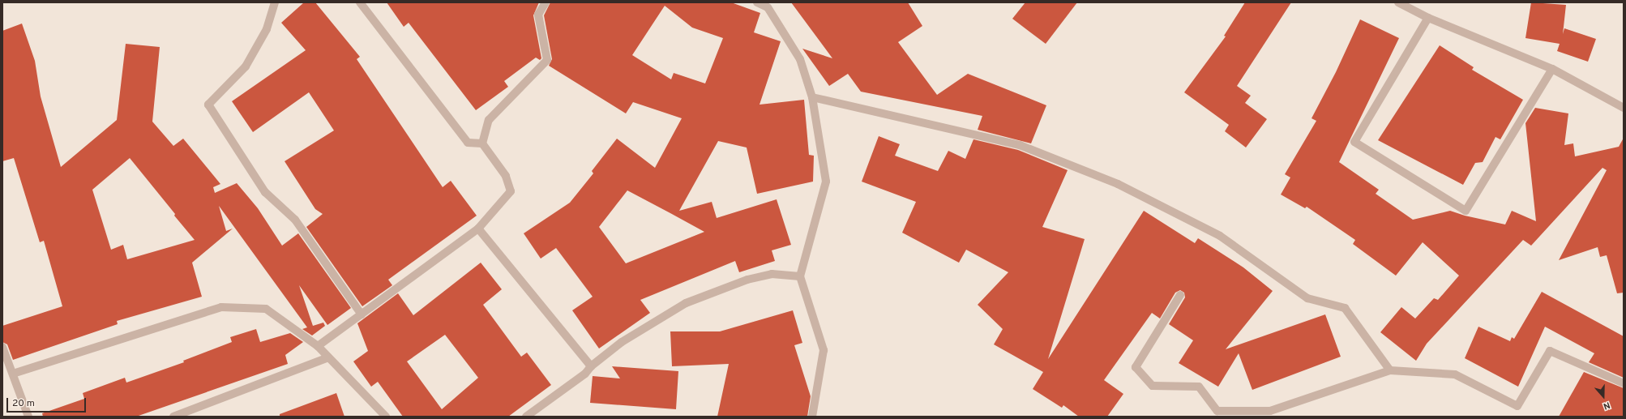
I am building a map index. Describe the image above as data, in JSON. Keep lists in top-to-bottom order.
{
  "scale_bar": "20 m",
  "north": "bottom"
}
